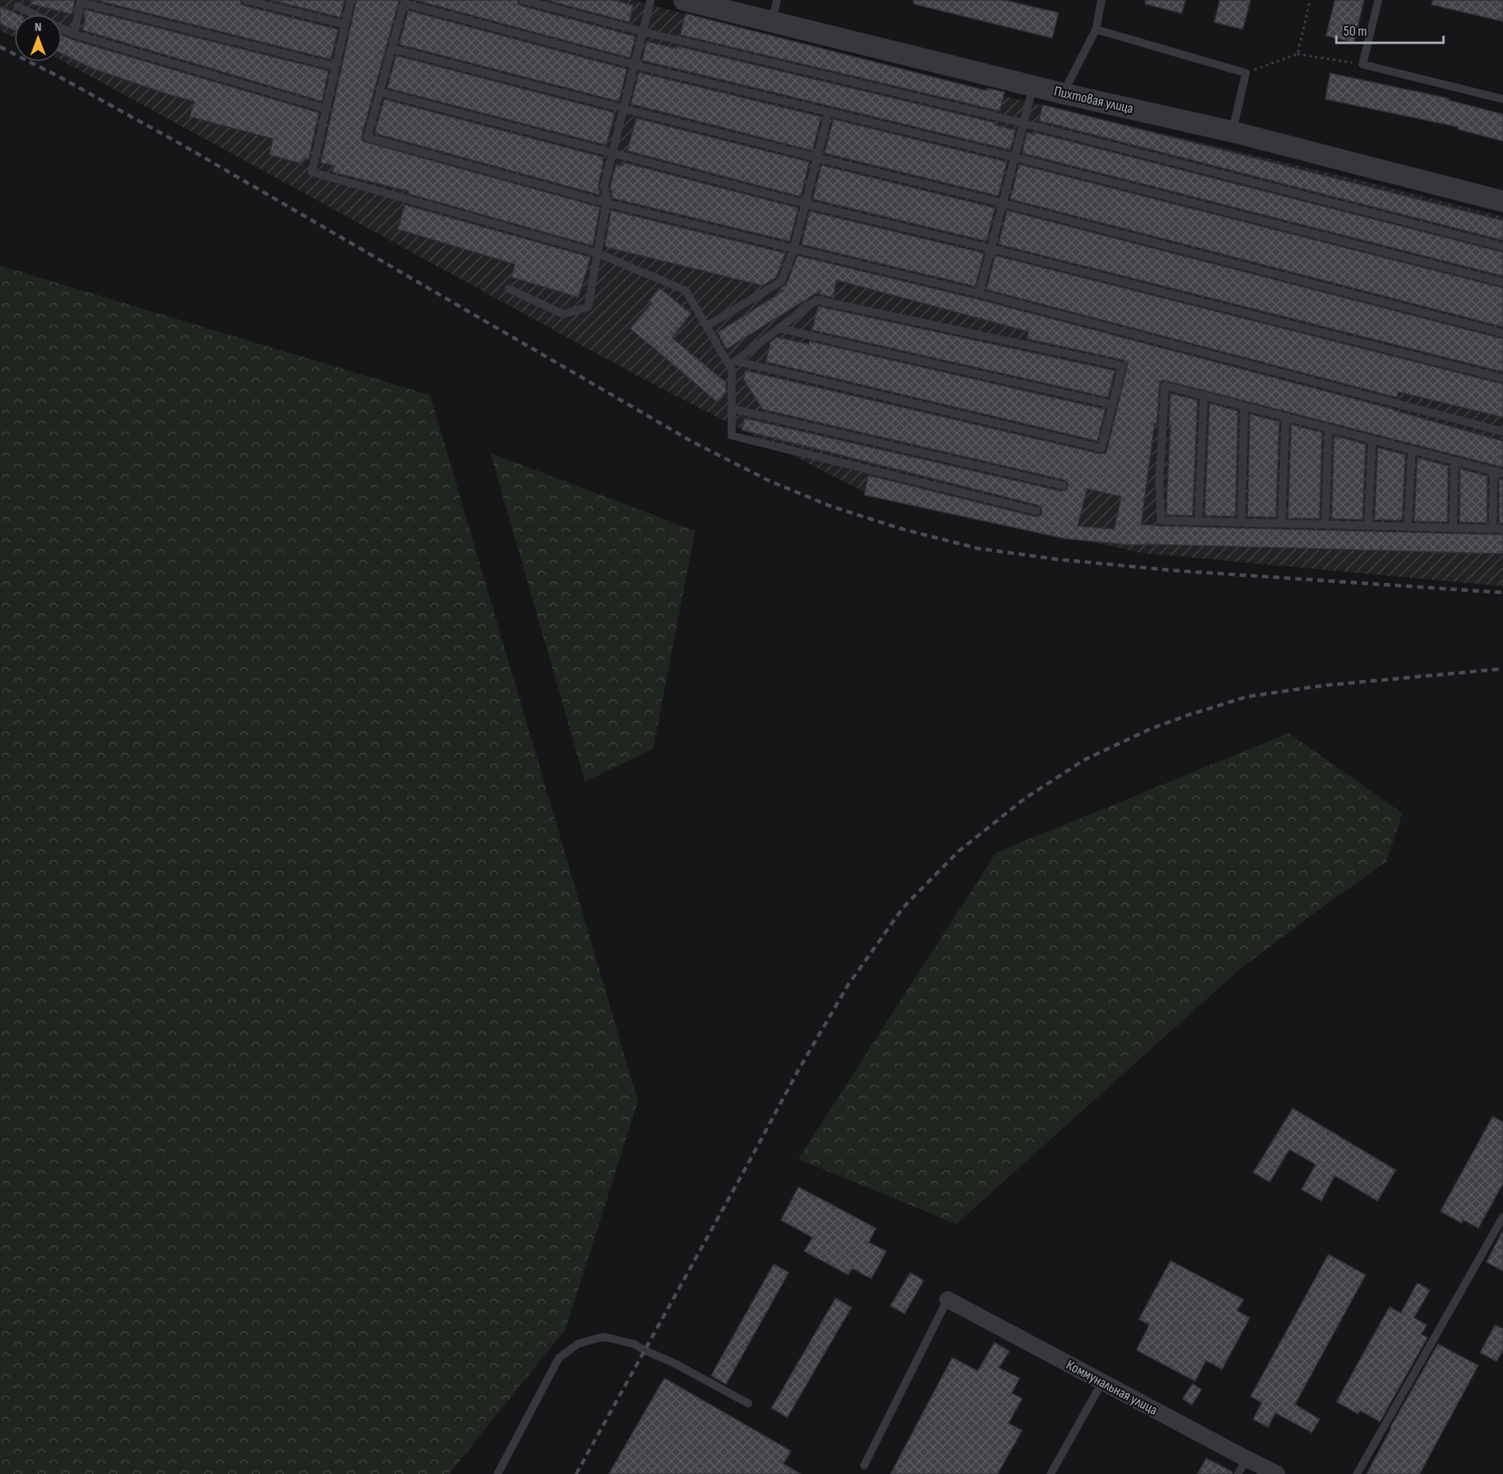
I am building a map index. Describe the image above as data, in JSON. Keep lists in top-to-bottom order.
{
  "streets": {
    "street": ["Пихтовая улица", "Коммунальная улица"]
  },
  "scale_bar": "50 m",
  "north": "top"
}
